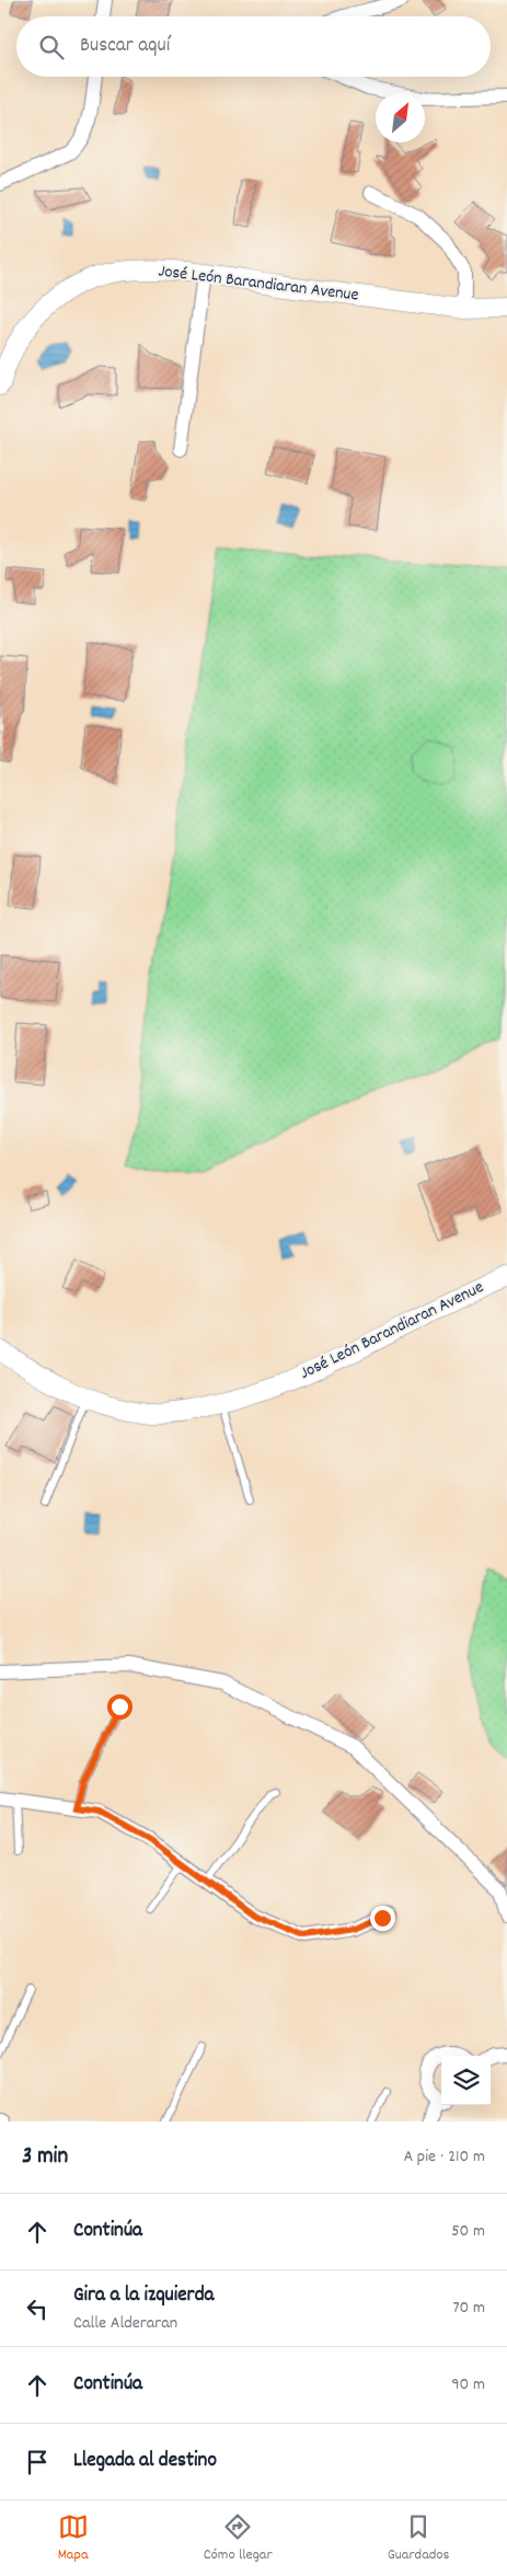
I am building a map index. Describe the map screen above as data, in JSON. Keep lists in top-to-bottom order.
{
  "streets": {
    "street": ["José León Barandiaran Avenue"]
  },
  "north": "top right",
  "page": {
    "search": "Buscar aquí",
    "heading": ["3 min", "A pie · 210 m"],
    "list": [
      ["Continúa", "50 m"],
      ["Gira a la izquierda", "Calle Alderaran", "70 m"],
      ["Continúa", "90 m"],
      "Llegada al destino"
    ],
    "nav": ["Mapa", "Cómo llegar", "Guardados"]
  }
}
